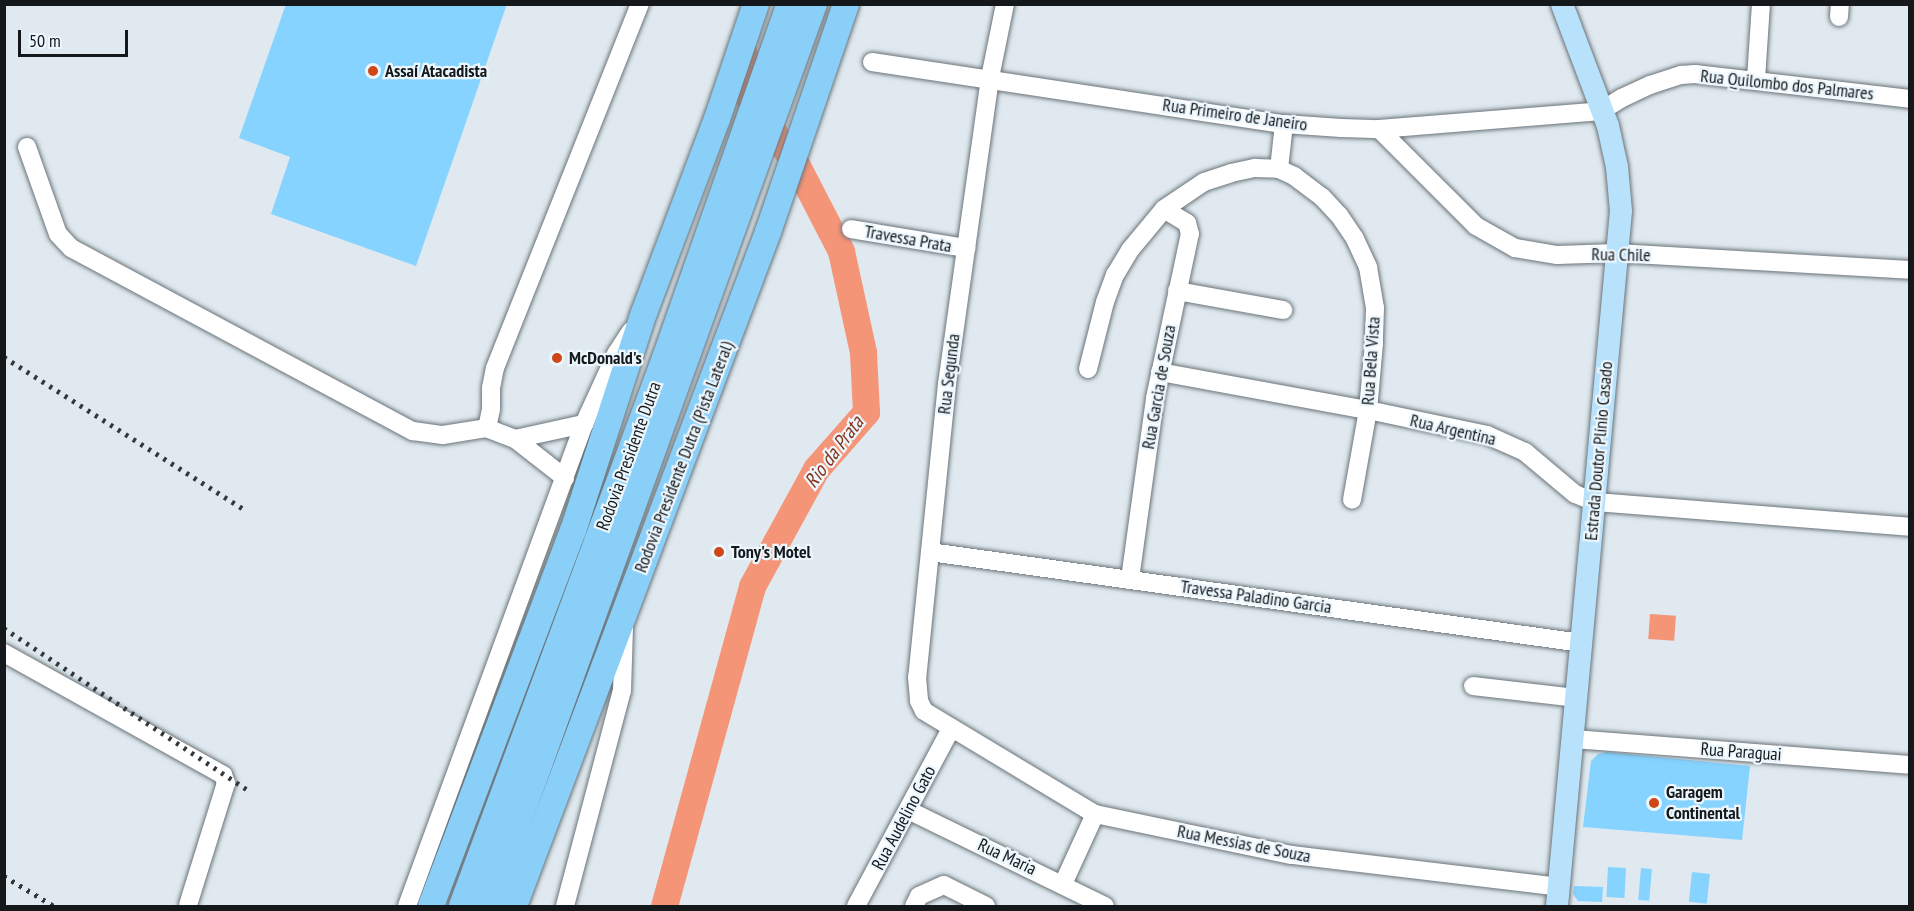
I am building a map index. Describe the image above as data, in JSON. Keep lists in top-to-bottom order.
{
  "streets": {
    "highway": ["Rodovia Presidente Dutra", "Rodovia Presidente Dutra (Pista Lateral)"],
    "main road": ["Estrada Doutor Plínio Casado"],
    "street": [
      "Rua Quilombo dos Palmares",
      "Rua Primeiro de Janeiro",
      "Travessa Prata",
      "Rua Chile",
      "Rua Bela Vista",
      "Rua Segunda",
      "Rua Garcia de Souza",
      "Rua Argentina",
      "Travessa Paladino Garcia",
      "Rua Paraguai",
      "Rua Audelino Gato",
      "Rua Messias de Souza",
      "Rua Maria"
    ]
  },
  "crossings": [
    ["Rua Quilombo dos Palmares", "Rua Primeiro de Janeiro"],
    ["Rua Quilombo dos Palmares", "Estrada Doutor Plínio Casado"],
    ["Rua Primeiro de Janeiro", "Rua Chile"],
    ["Rua Primeiro de Janeiro", "Rua Segunda"],
    ["Rua Primeiro de Janeiro", "Estrada Doutor Plínio Casado"],
    ["Travessa Prata", "Rua Segunda"],
    ["Rua Chile", "Estrada Doutor Plínio Casado"],
    ["Rua Bela Vista", "Rua Argentina"],
    ["Rua Segunda", "Travessa Paladino Garcia"],
    ["Rua Segunda", "Rua Audelino Gato"],
    ["Rua Segunda", "Rua Messias de Souza"],
    ["Rua Garcia de Souza", "Rua Argentina"],
    ["Rua Garcia de Souza", "Travessa Paladino Garcia"],
    ["Rua Argentina", "Estrada Doutor Plínio Casado"],
    ["Estrada Doutor Plínio Casado", "Travessa Paladino Garcia"],
    ["Estrada Doutor Plínio Casado", "Rua Paraguai"],
    ["Estrada Doutor Plínio Casado", "Rua Messias de Souza"],
    ["Rua Audelino Gato", "Rua Messias de Souza"],
    ["Rua Audelino Gato", "Rua Maria"]
  ],
  "water": ["Rio da Prata"],
  "places": [
    "Assaí Atacadista",
    "McDonald's",
    "Tony's Motel",
    "Garagem Continental"
  ],
  "scale_bar": "50 m"
}
